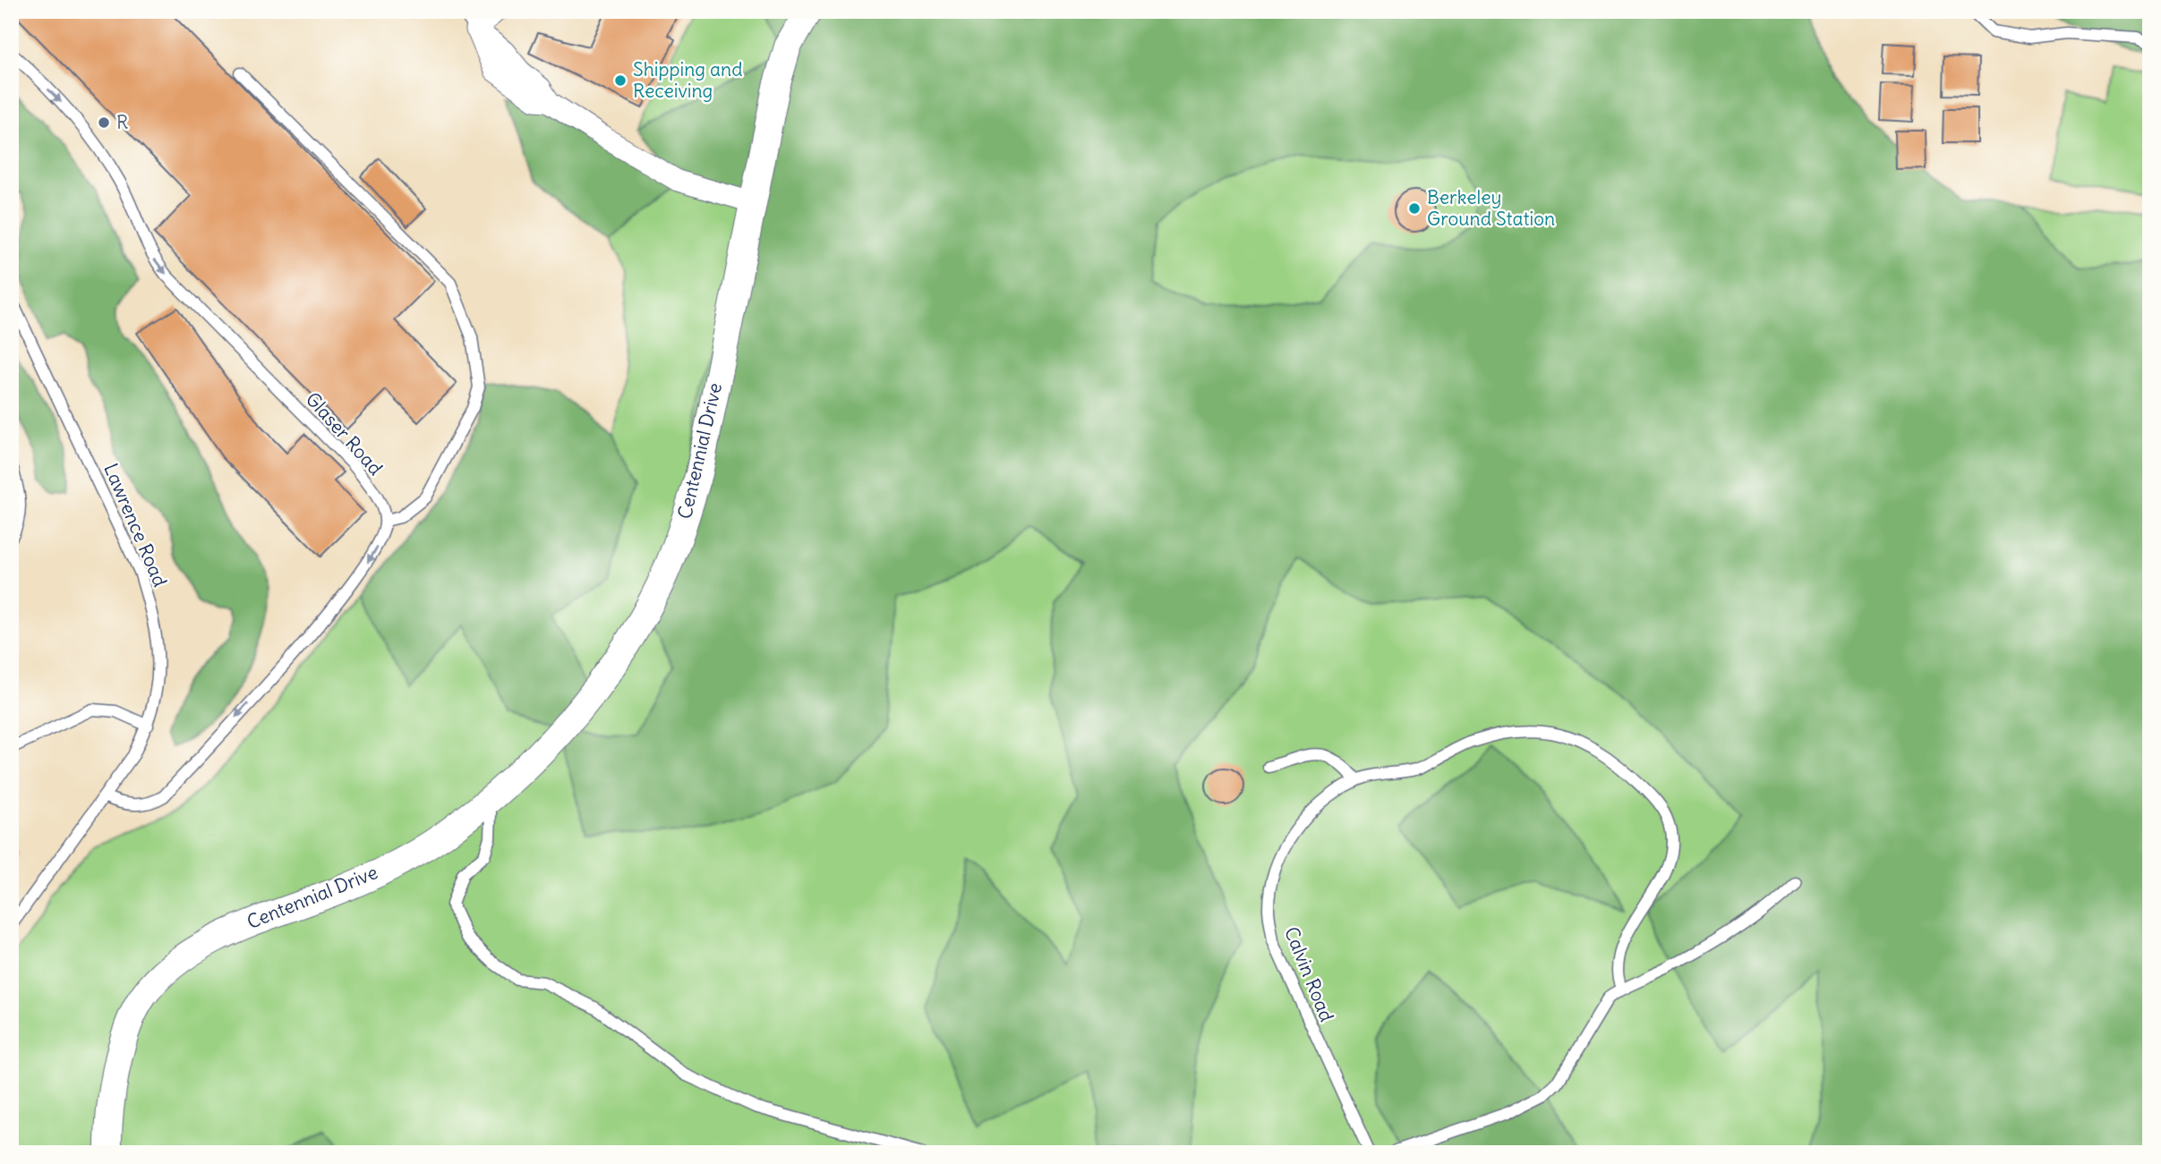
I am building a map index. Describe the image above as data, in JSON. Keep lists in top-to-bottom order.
{
  "streets": {
    "street": ["Centennial Drive"],
    "lane": ["Glaser Road", "Lawrence Road", "Calvin Road"]
  },
  "one_way": ["Glaser Road"],
  "places": ["Shipping and Receiving", "R", "Berkeley Ground Station"]
}
